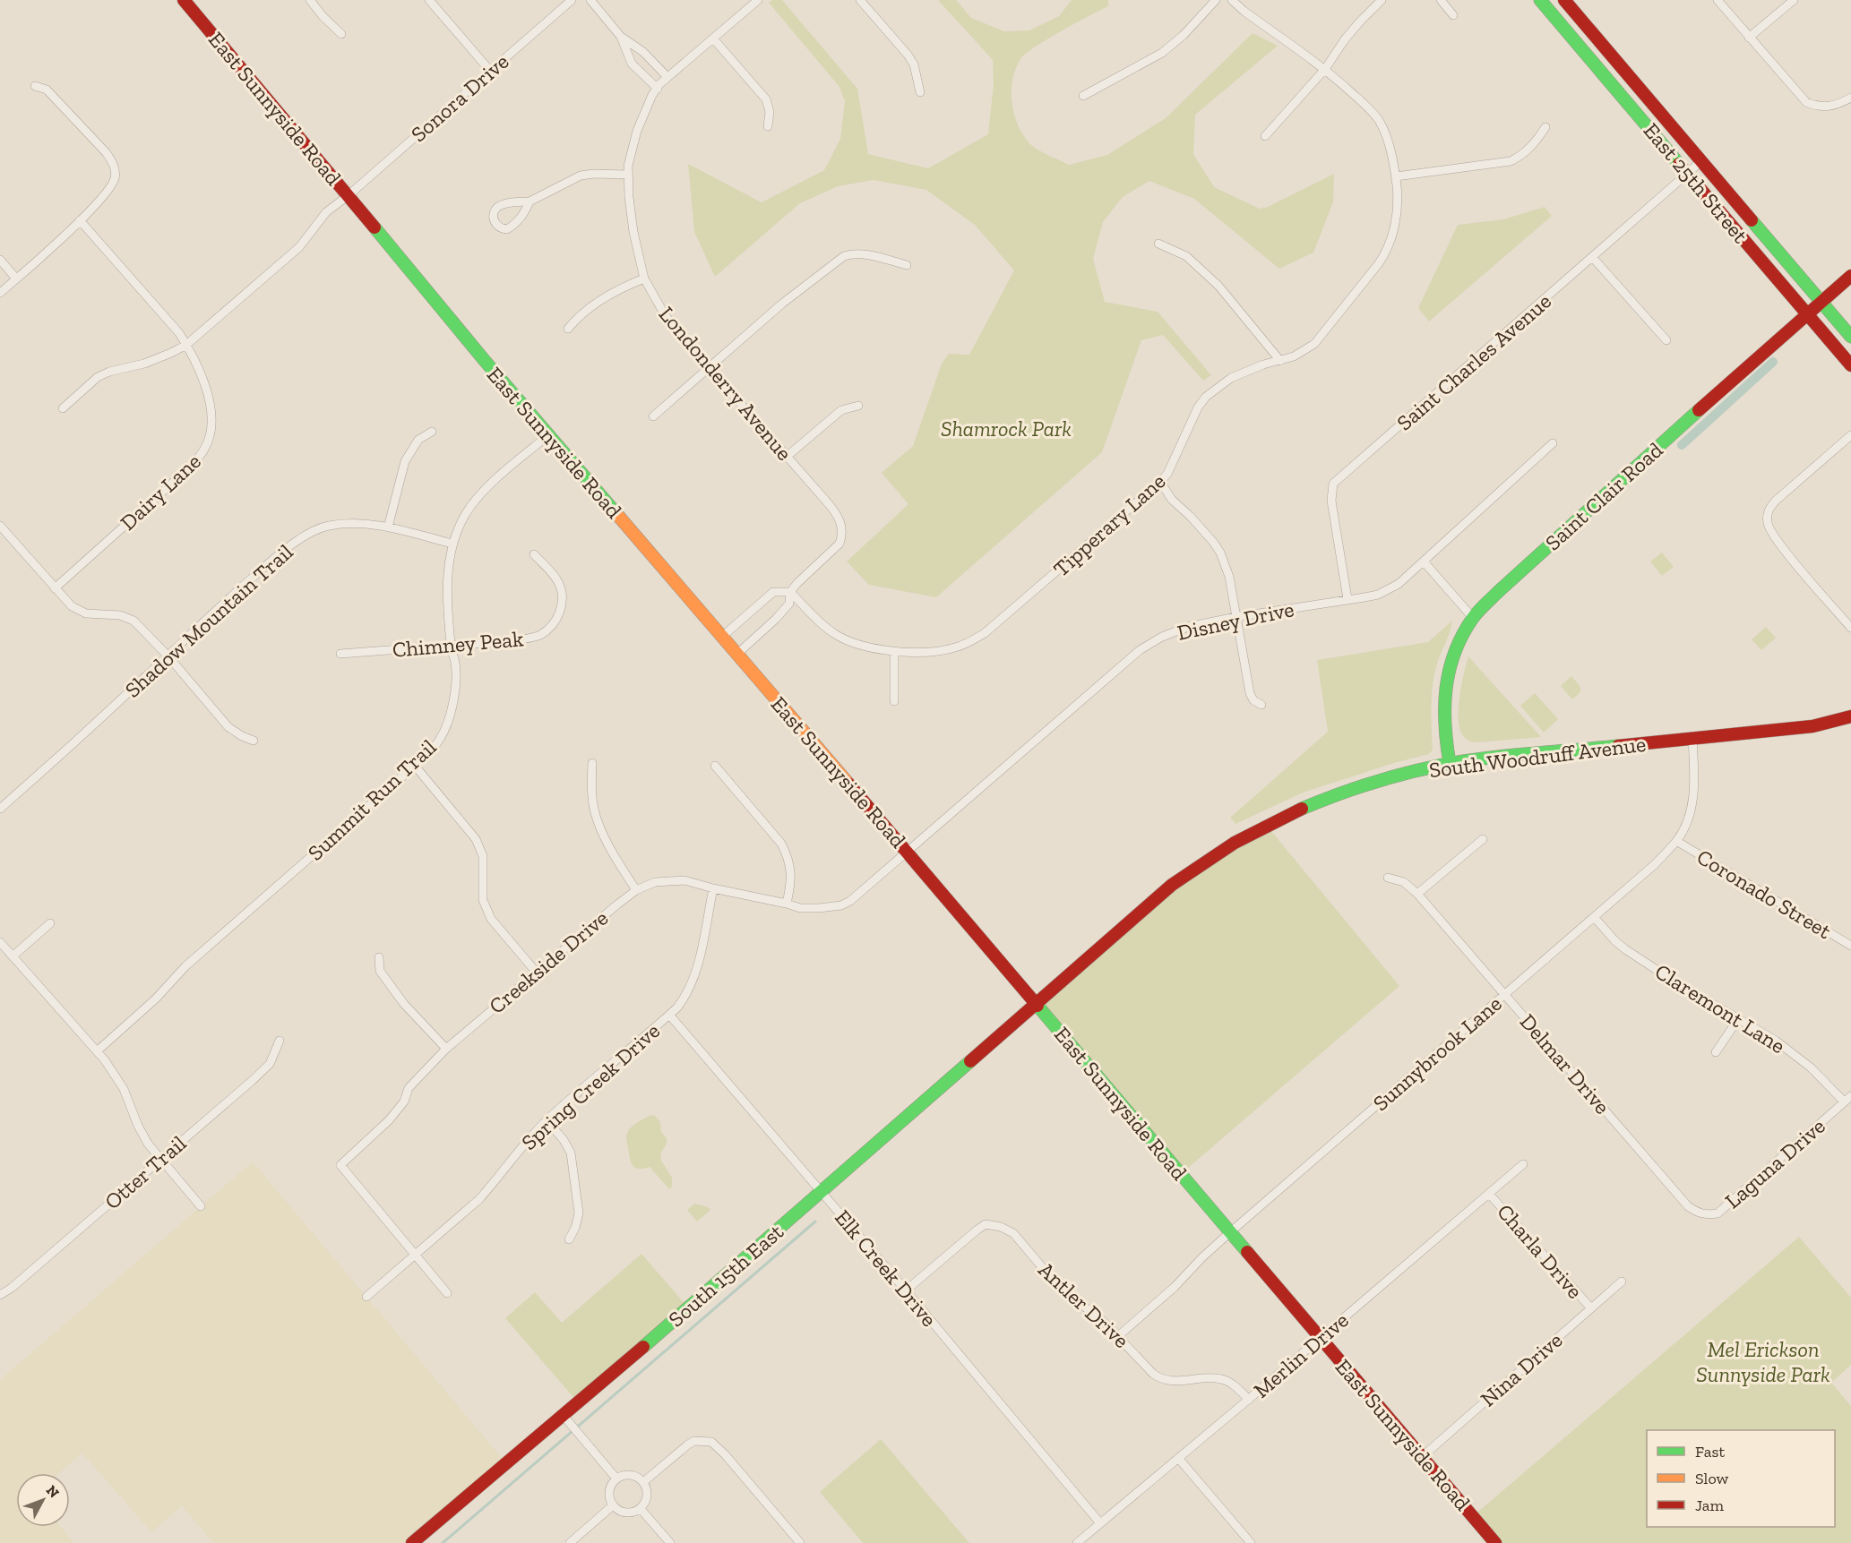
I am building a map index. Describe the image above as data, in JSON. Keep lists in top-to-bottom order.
{
  "streets": {
    "main road": [
      "East Sunnyside Road",
      "East 25th Street",
      "Saint Clair Road",
      "South Woodruff Avenue",
      "South 15th East"
    ],
    "street": [
      "Sonora Drive",
      "Saint Charles Avenue",
      "Londonderry Avenue",
      "Dairy Lane",
      "Tipperary Lane",
      "Shadow Mountain Trail",
      "Disney Drive",
      "Chimney Peak",
      "Summit Run Trail",
      "Coronado Street",
      "Creekside Drive",
      "Claremont Lane",
      "Sunnybrook Lane",
      "Delmar Drive",
      "Spring Creek Drive",
      "Laguna Drive",
      "Otter Trail",
      "Charla Drive",
      "Elk Creek Drive",
      "Antler Drive",
      "Merlin Drive",
      "Nina Drive"
    ]
  },
  "crossings": [
    ["Sonora Drive", "East Sunnyside Road"],
    ["Sonora Drive", "Dairy Lane"],
    ["East Sunnyside Road", "Londonderry Avenue"],
    ["East Sunnyside Road", "Disney Drive"],
    ["East Sunnyside Road", "South Woodruff Avenue"],
    ["East Sunnyside Road", "Summit Run Trail"],
    ["East Sunnyside Road", "Creekside Drive"],
    ["East Sunnyside Road", "Sunnybrook Lane"],
    ["East Sunnyside Road", "South 15th East"],
    ["East Sunnyside Road", "Merlin Drive"],
    ["East Sunnyside Road", "Nina Drive"],
    ["East 25th Street", "Saint Charles Avenue"],
    ["East 25th Street", "Saint Clair Road"],
    ["Saint Charles Avenue", "Disney Drive"],
    ["Londonderry Avenue", "Tipperary Lane"],
    ["Saint Clair Road", "South Woodruff Avenue"],
    ["Shadow Mountain Trail", "Summit Run Trail"],
    ["Disney Drive", "Creekside Drive"],
    ["Chimney Peak", "Summit Run Trail"],
    ["South Woodruff Avenue", "Sunnybrook Lane"],
    ["South Woodruff Avenue", "South 15th East"],
    ["Coronado Street", "Sunnybrook Lane"],
    ["Creekside Drive", "Spring Creek Drive"],
    ["Claremont Lane", "Sunnybrook Lane"],
    ["Claremont Lane", "Laguna Drive"],
    ["Sunnybrook Lane", "Delmar Drive"],
    ["Sunnybrook Lane", "Antler Drive"],
    ["Delmar Drive", "Laguna Drive"],
    ["Spring Creek Drive", "Elk Creek Drive"],
    ["Charla Drive", "Merlin Drive"],
    ["Charla Drive", "Nina Drive"],
    ["Elk Creek Drive", "South 15th East"],
    ["Elk Creek Drive", "Antler Drive"],
    ["Elk Creek Drive", "Merlin Drive"],
    ["Antler Drive", "Merlin Drive"]
  ],
  "parks": ["Shamrock Park", "Mel Erickson Sunnyside Park"],
  "legend": ["Fast", "Slow", "Jam"],
  "north": "top right"
}
